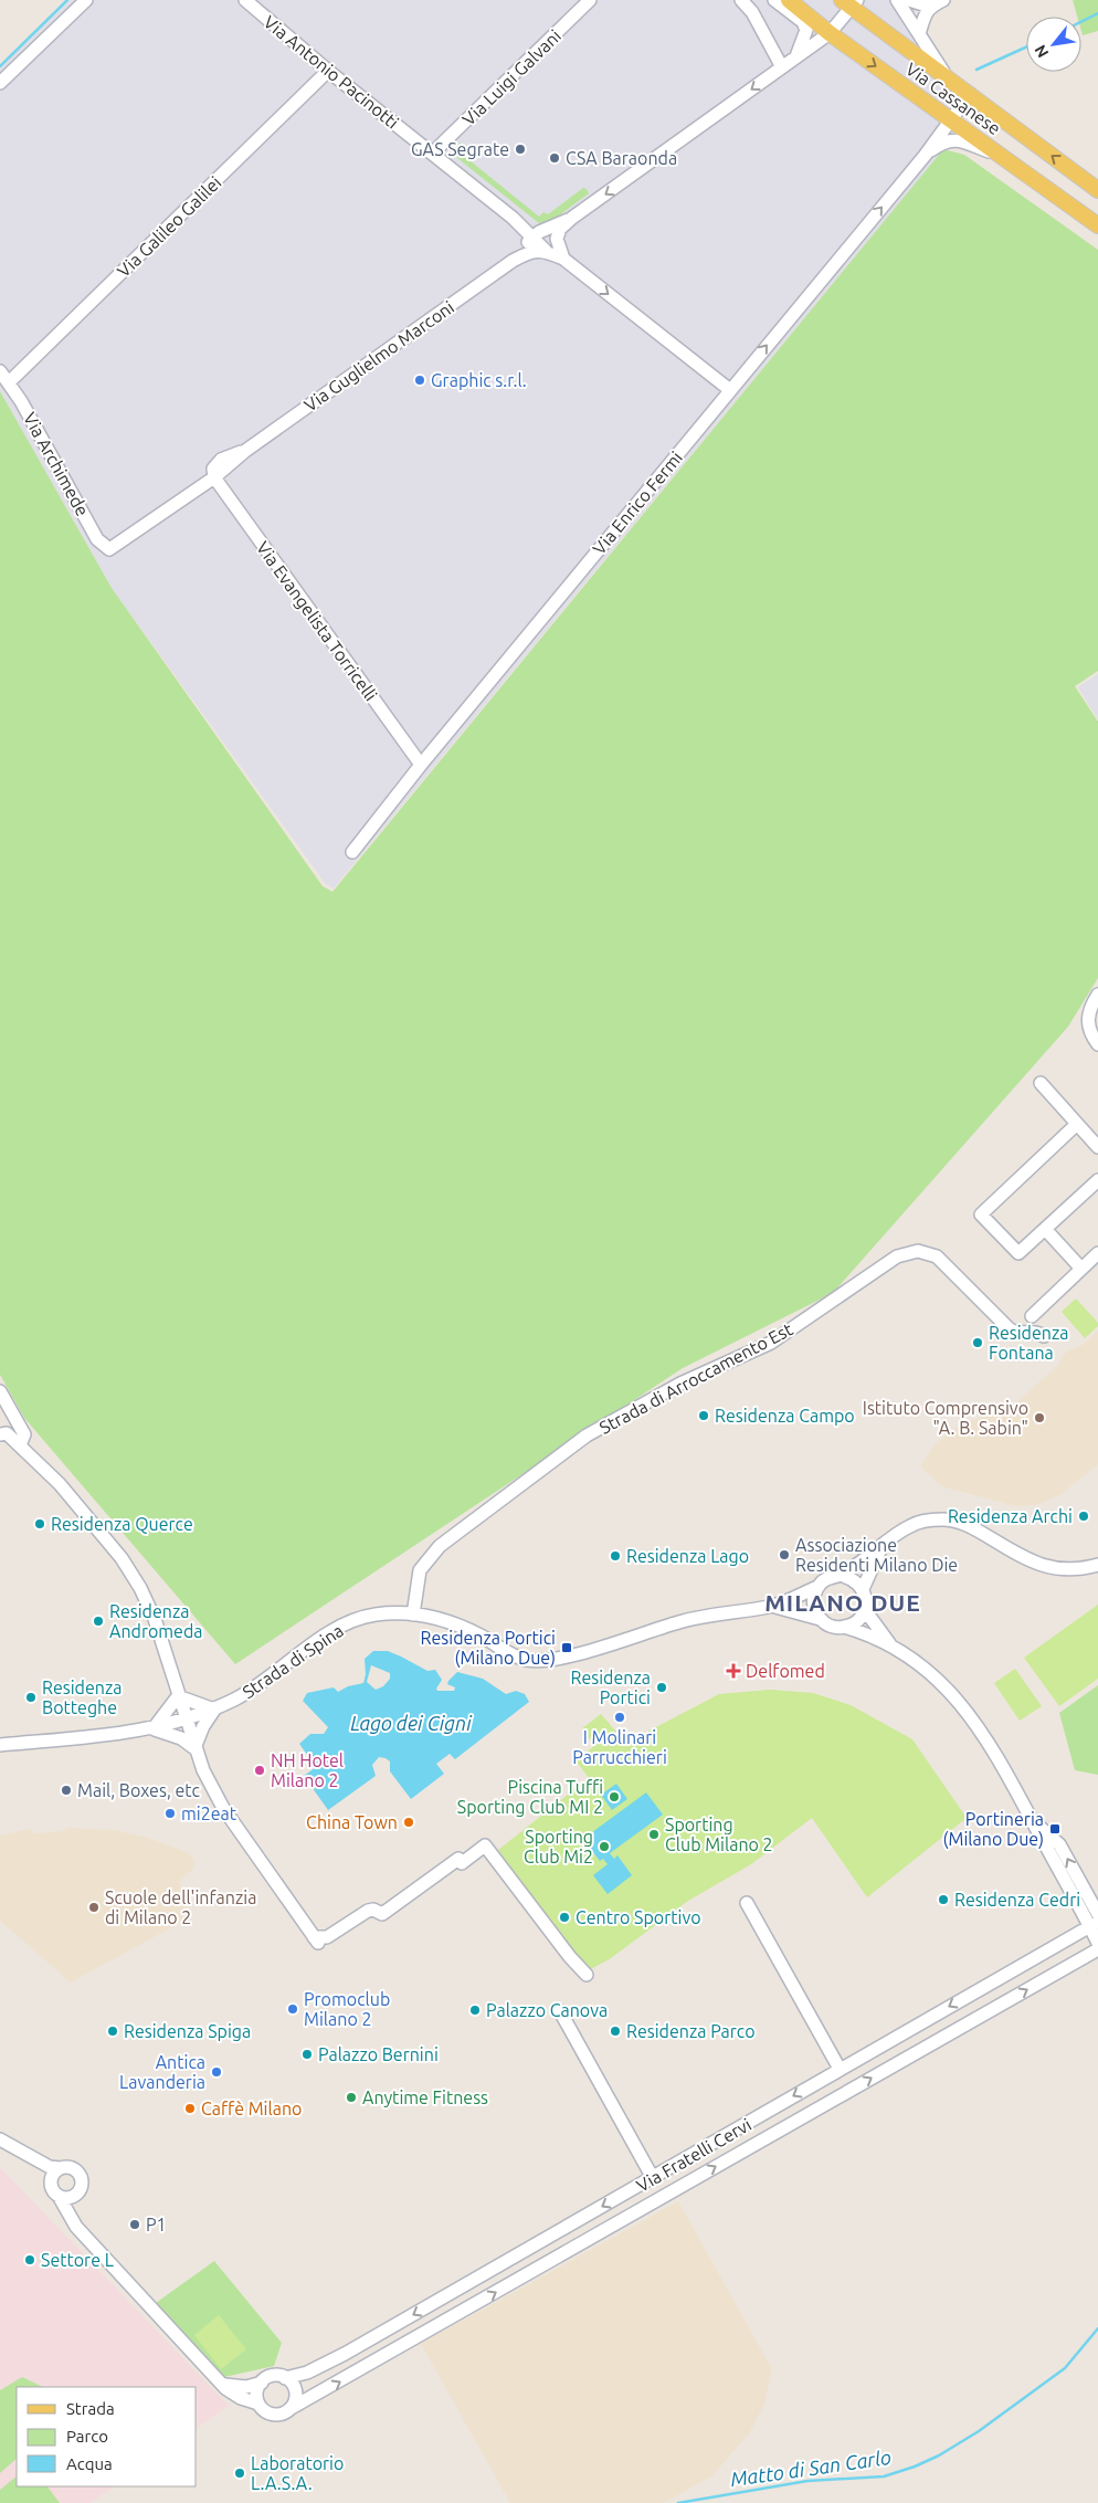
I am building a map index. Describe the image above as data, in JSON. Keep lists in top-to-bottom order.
{
  "streets": {
    "main road": ["Via Cassanese"],
    "street": [
      "Via Antonio Pacinotti",
      "Via Luigi Galvani",
      "Via Galileo Galilei",
      "Via Guglielmo Marconi",
      "Via Archimede",
      "Via Enrico Fermi",
      "Via Evangelista Torricelli",
      "Strada di Arroccamento Est",
      "Strada di Spina",
      "Via Fratelli Cervi"
    ]
  },
  "crossings": [
    ["Via Antonio Pacinotti", "Via Luigi Galvani"],
    ["Via Antonio Pacinotti", "Via Galileo Galilei"],
    ["Via Antonio Pacinotti", "Via Guglielmo Marconi"],
    ["Via Cassanese", "Via Guglielmo Marconi"],
    ["Via Cassanese", "Via Enrico Fermi"],
    ["Via Galileo Galilei", "Via Archimede"],
    ["Via Guglielmo Marconi", "Via Archimede"],
    ["Via Guglielmo Marconi", "Via Evangelista Torricelli"],
    ["Via Enrico Fermi", "Via Evangelista Torricelli"],
    ["Strada di Arroccamento Est", "Strada di Spina"]
  ],
  "districts": ["MILANO DUE"],
  "water": ["Lago dei Cigni", "Matto di San Carlo"],
  "places": {
    "other": [
      "GAS Segrate",
      "CSA Baraonda",
      "Graphic s.r.l.",
      "Residenza Fontana",
      "Residenza Campo",
      "Istituto Comprensivo \"A. B. Sabin\"",
      "Residenza Archi",
      "Residenza Querce",
      "Associazione Residenti Milano Die",
      "Residenza Lago",
      "Residenza Andromeda",
      "Residenza Portici",
      "Residenza Botteghe",
      "I Molinari Parrucchieri",
      "NH Hotel Milano 2",
      "Mail, Boxes, etc",
      "Piscina Tuffi Sporting Club MI 2",
      "mi2eat",
      "China Town",
      "Sporting Club Milano 2",
      "Sporting Club Mi2",
      "Residenza Cedri",
      "Scuole dell'infanzia di Milano 2",
      "Centro Sportivo",
      "Promoclub Milano 2",
      "Palazzo Canova",
      "Residenza Spiga",
      "Residenza Parco",
      "Palazzo Bernini",
      "Antica Lavanderia",
      "Anytime Fitness",
      "Caffè Milano",
      "P1",
      "Settore L",
      "Laboratorio L.A.S.A."
    ],
    "transit": ["Residenza Portici (Milano Due)", "Portineria (Milano Due)"],
    "health": ["Delfomed"]
  },
  "legend": ["Strada", "Parco", "Acqua"],
  "north": "bottom left"
}
